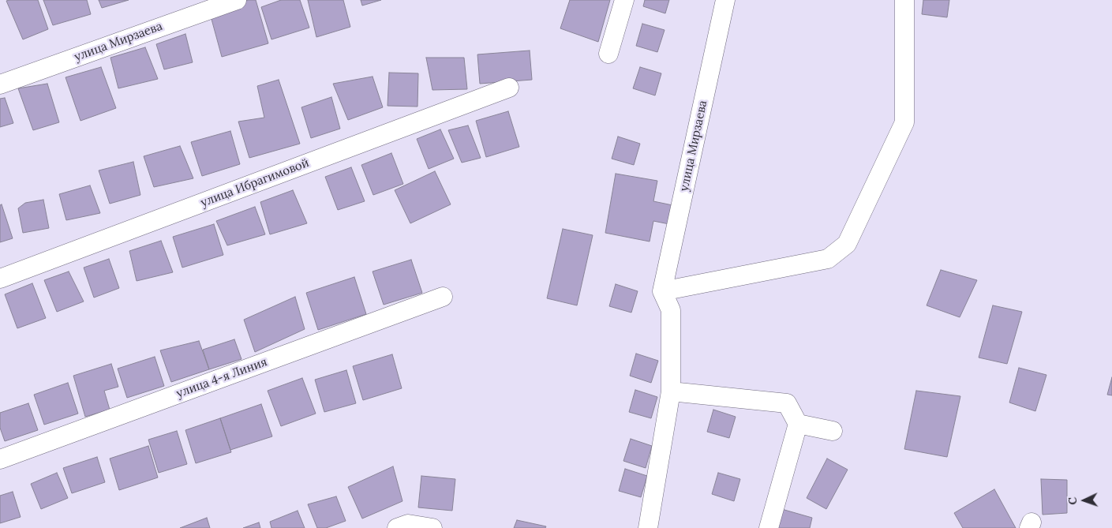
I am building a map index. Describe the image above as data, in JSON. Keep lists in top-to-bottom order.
{
  "streets": {
    "street": ["улица Мирзаева", "улица Ибрагимовой", "улица 4-я Линия"]
  },
  "north": "left"
}
